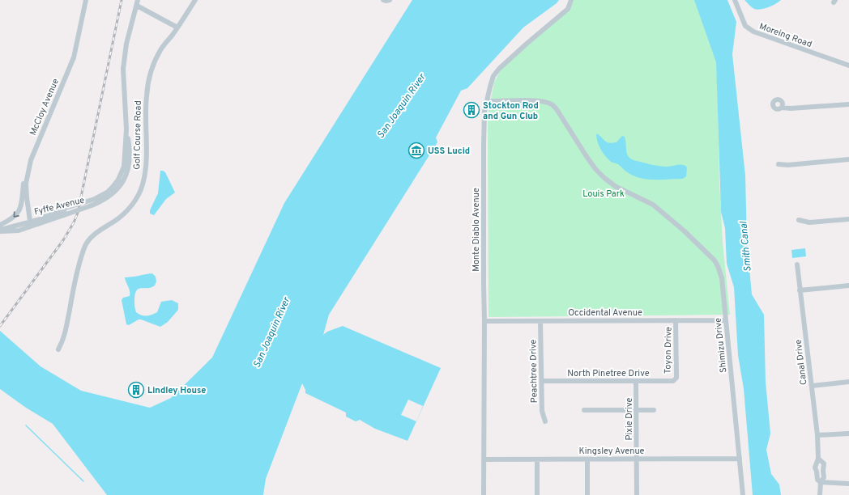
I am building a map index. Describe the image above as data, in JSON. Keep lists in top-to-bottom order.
{
  "streets": {
    "street": [
      "Moreing Road",
      "McCloy Avenue",
      "Golf Course Road",
      "Fyffe Avenue",
      "Monte Diablo Avenue",
      "Occidental Avenue",
      "Shimizu Drive",
      "Toyon Drive",
      "Canal Drive",
      "Peachtree Drive",
      "North Pinetree Drive",
      "Pixie Drive",
      "Kingsley Avenue"
    ]
  },
  "crossings": [
    ["McCloy Avenue", "Fyffe Avenue"],
    ["Monte Diablo Avenue", "Occidental Avenue"],
    ["Monte Diablo Avenue", "Shimizu Drive"],
    ["Monte Diablo Avenue", "Kingsley Avenue"],
    ["Occidental Avenue", "Shimizu Drive"],
    ["Occidental Avenue", "Toyon Drive"],
    ["Occidental Avenue", "Peachtree Drive"],
    ["Shimizu Drive", "Kingsley Avenue"],
    ["Toyon Drive", "North Pinetree Drive"],
    ["Peachtree Drive", "North Pinetree Drive"],
    ["North Pinetree Drive", "Pixie Drive"],
    ["Pixie Drive", "Kingsley Avenue"]
  ],
  "water": ["San Joaquin River", "Smith Canal"],
  "parks": ["Louis Park"],
  "places": {
    "building": ["Stockton Rod and Gun Club", "Lindley House"],
    "museum": ["USS Lucid"]
  }
}
